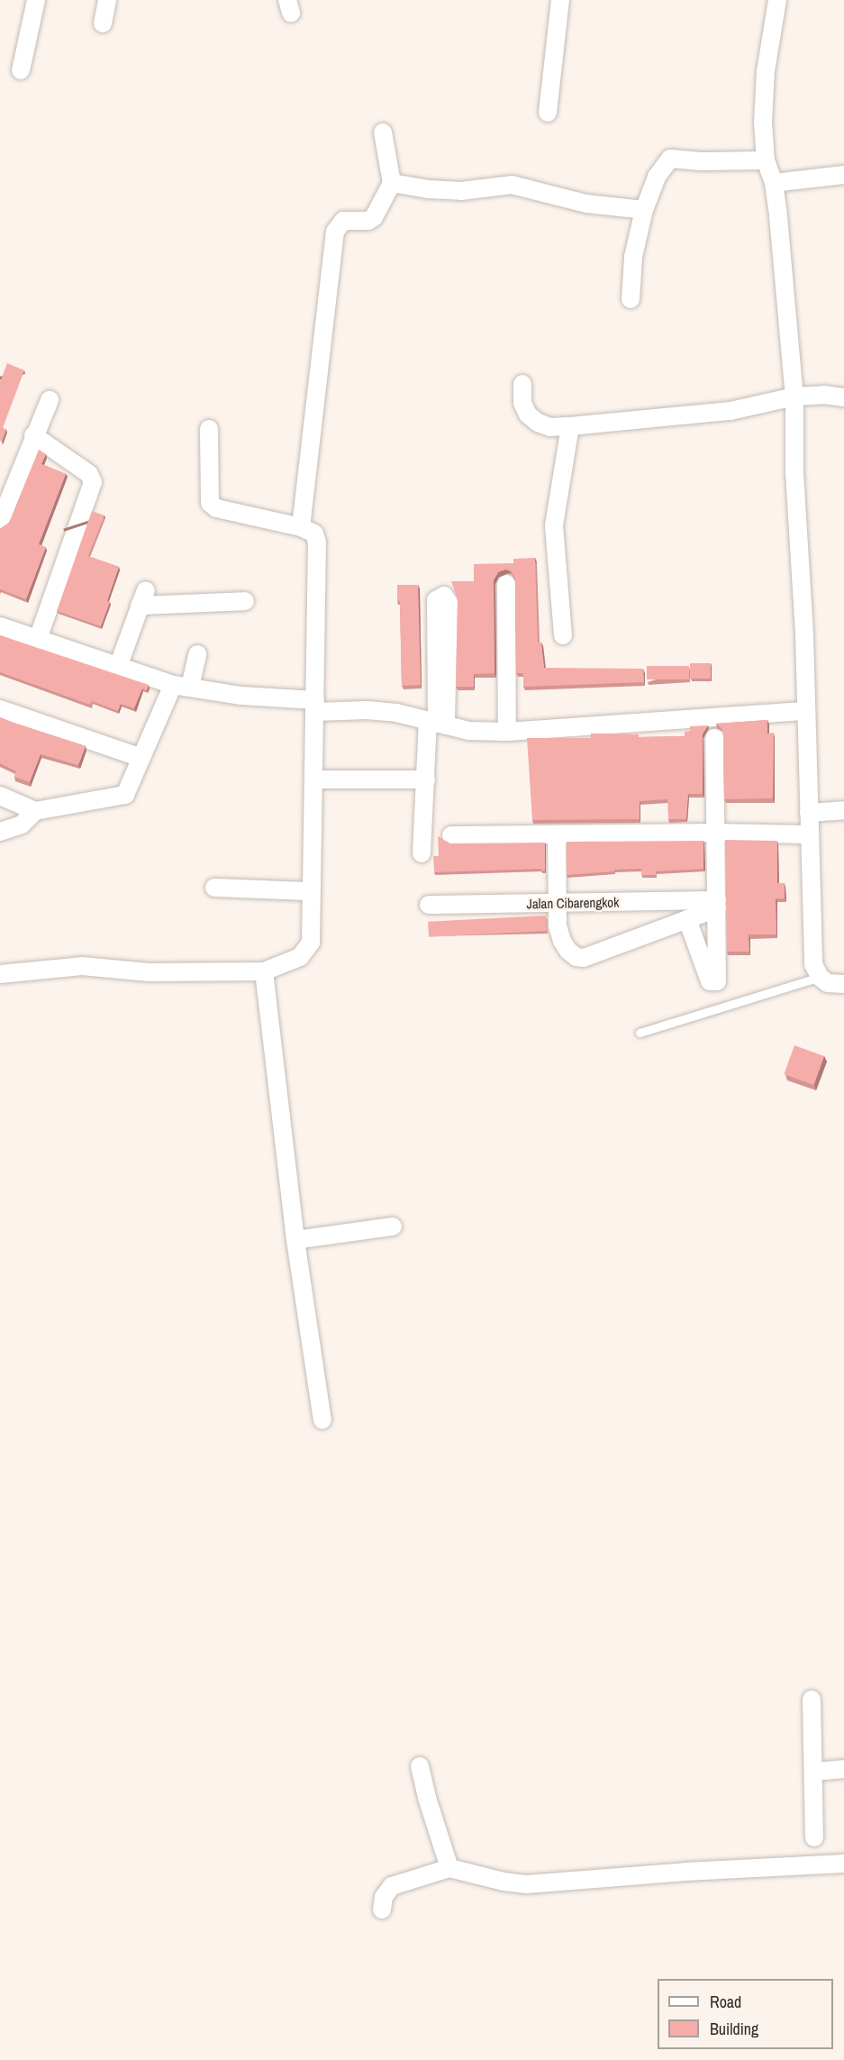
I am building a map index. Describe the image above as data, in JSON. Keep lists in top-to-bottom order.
{
  "streets": {
    "street": ["Jalan Cibarengkok"]
  },
  "legend": ["Road", "Building"]
}
